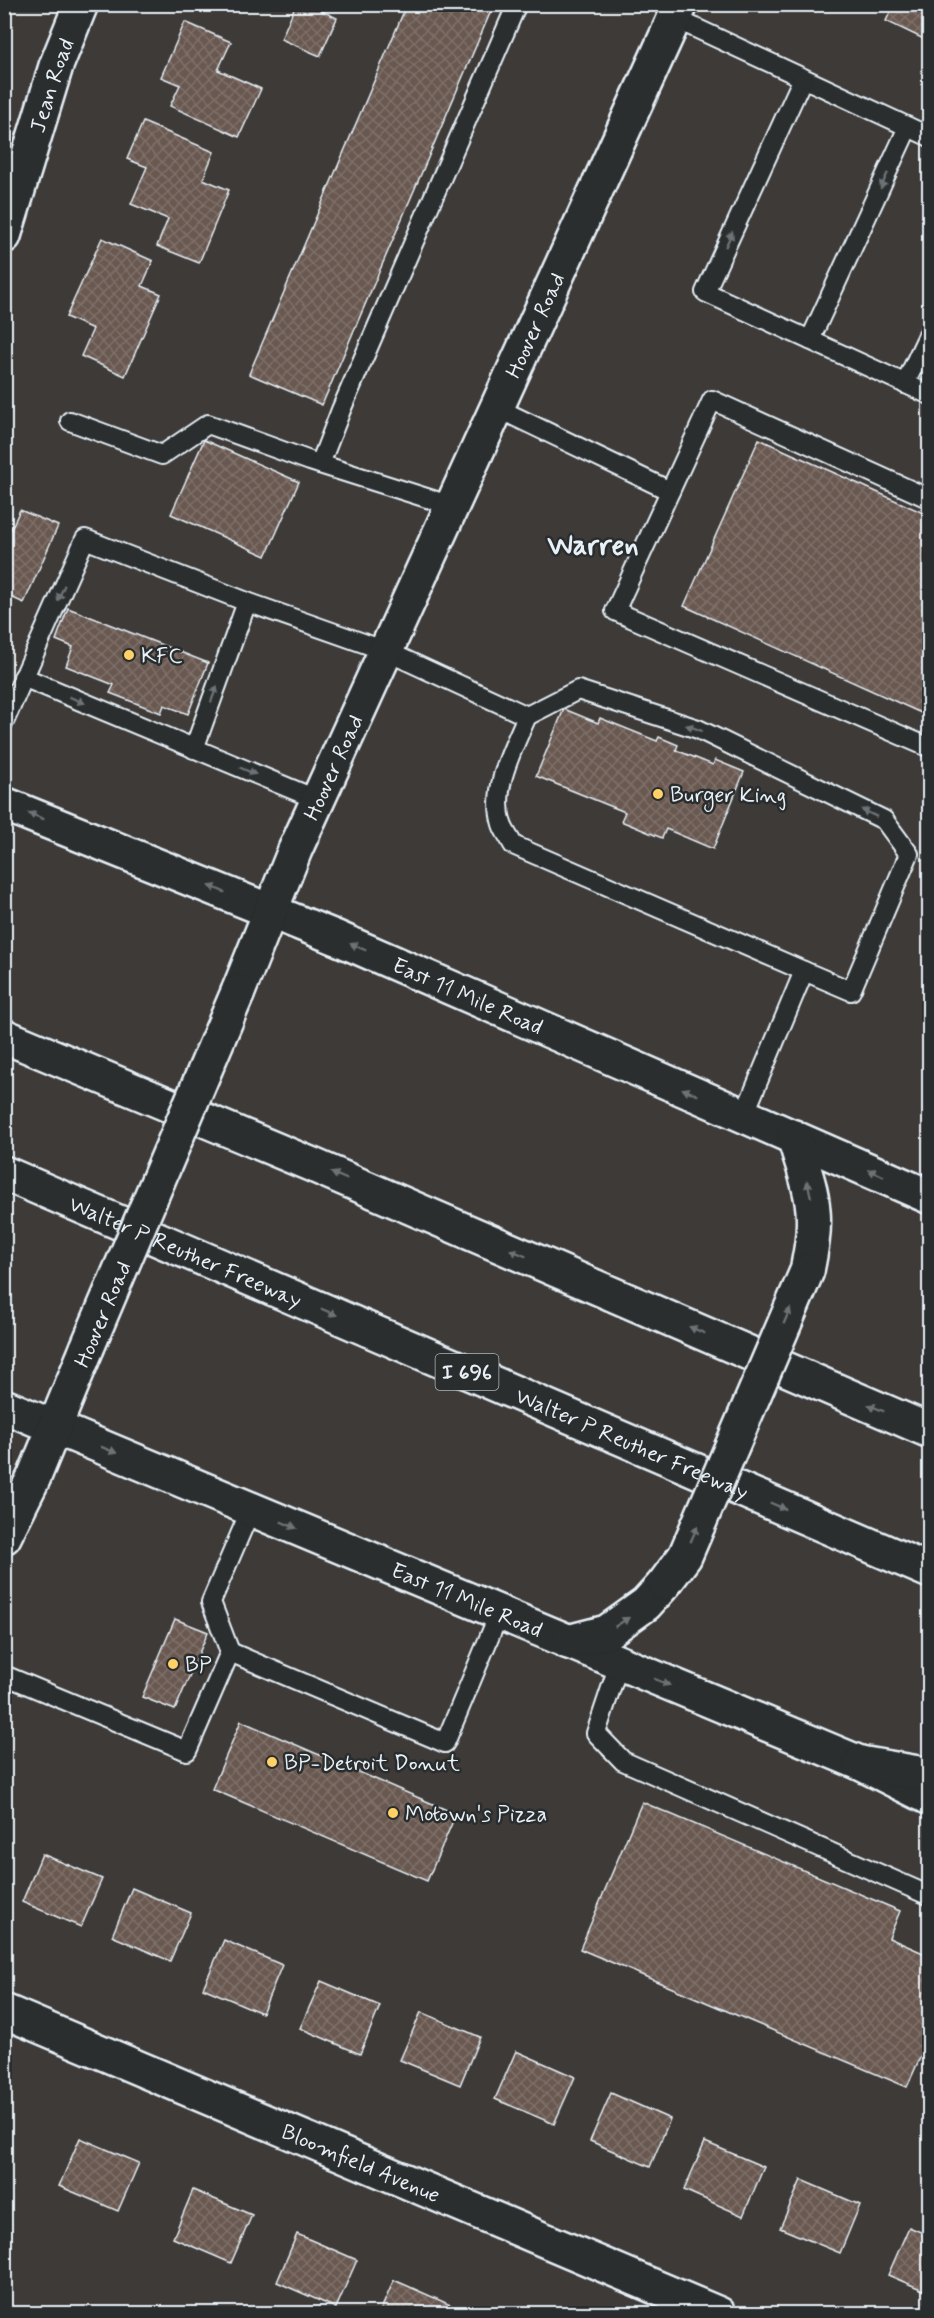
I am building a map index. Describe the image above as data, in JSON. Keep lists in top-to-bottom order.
{
  "streets": {
    "main road": [
      "Jean Road",
      "Hoover Road",
      "East 11 Mile Road",
      "Walter P Reuther Freeway",
      "I 696",
      "Bloomfield Avenue"
    ]
  },
  "crossings": [
    ["Hoover Road", "East 11 Mile Road"]
  ],
  "districts": ["Warren"],
  "places": [
    "KFC",
    "Burger King",
    "BP",
    "BP-Detroit Donut",
    "Motown's Pizza"
  ]
}
